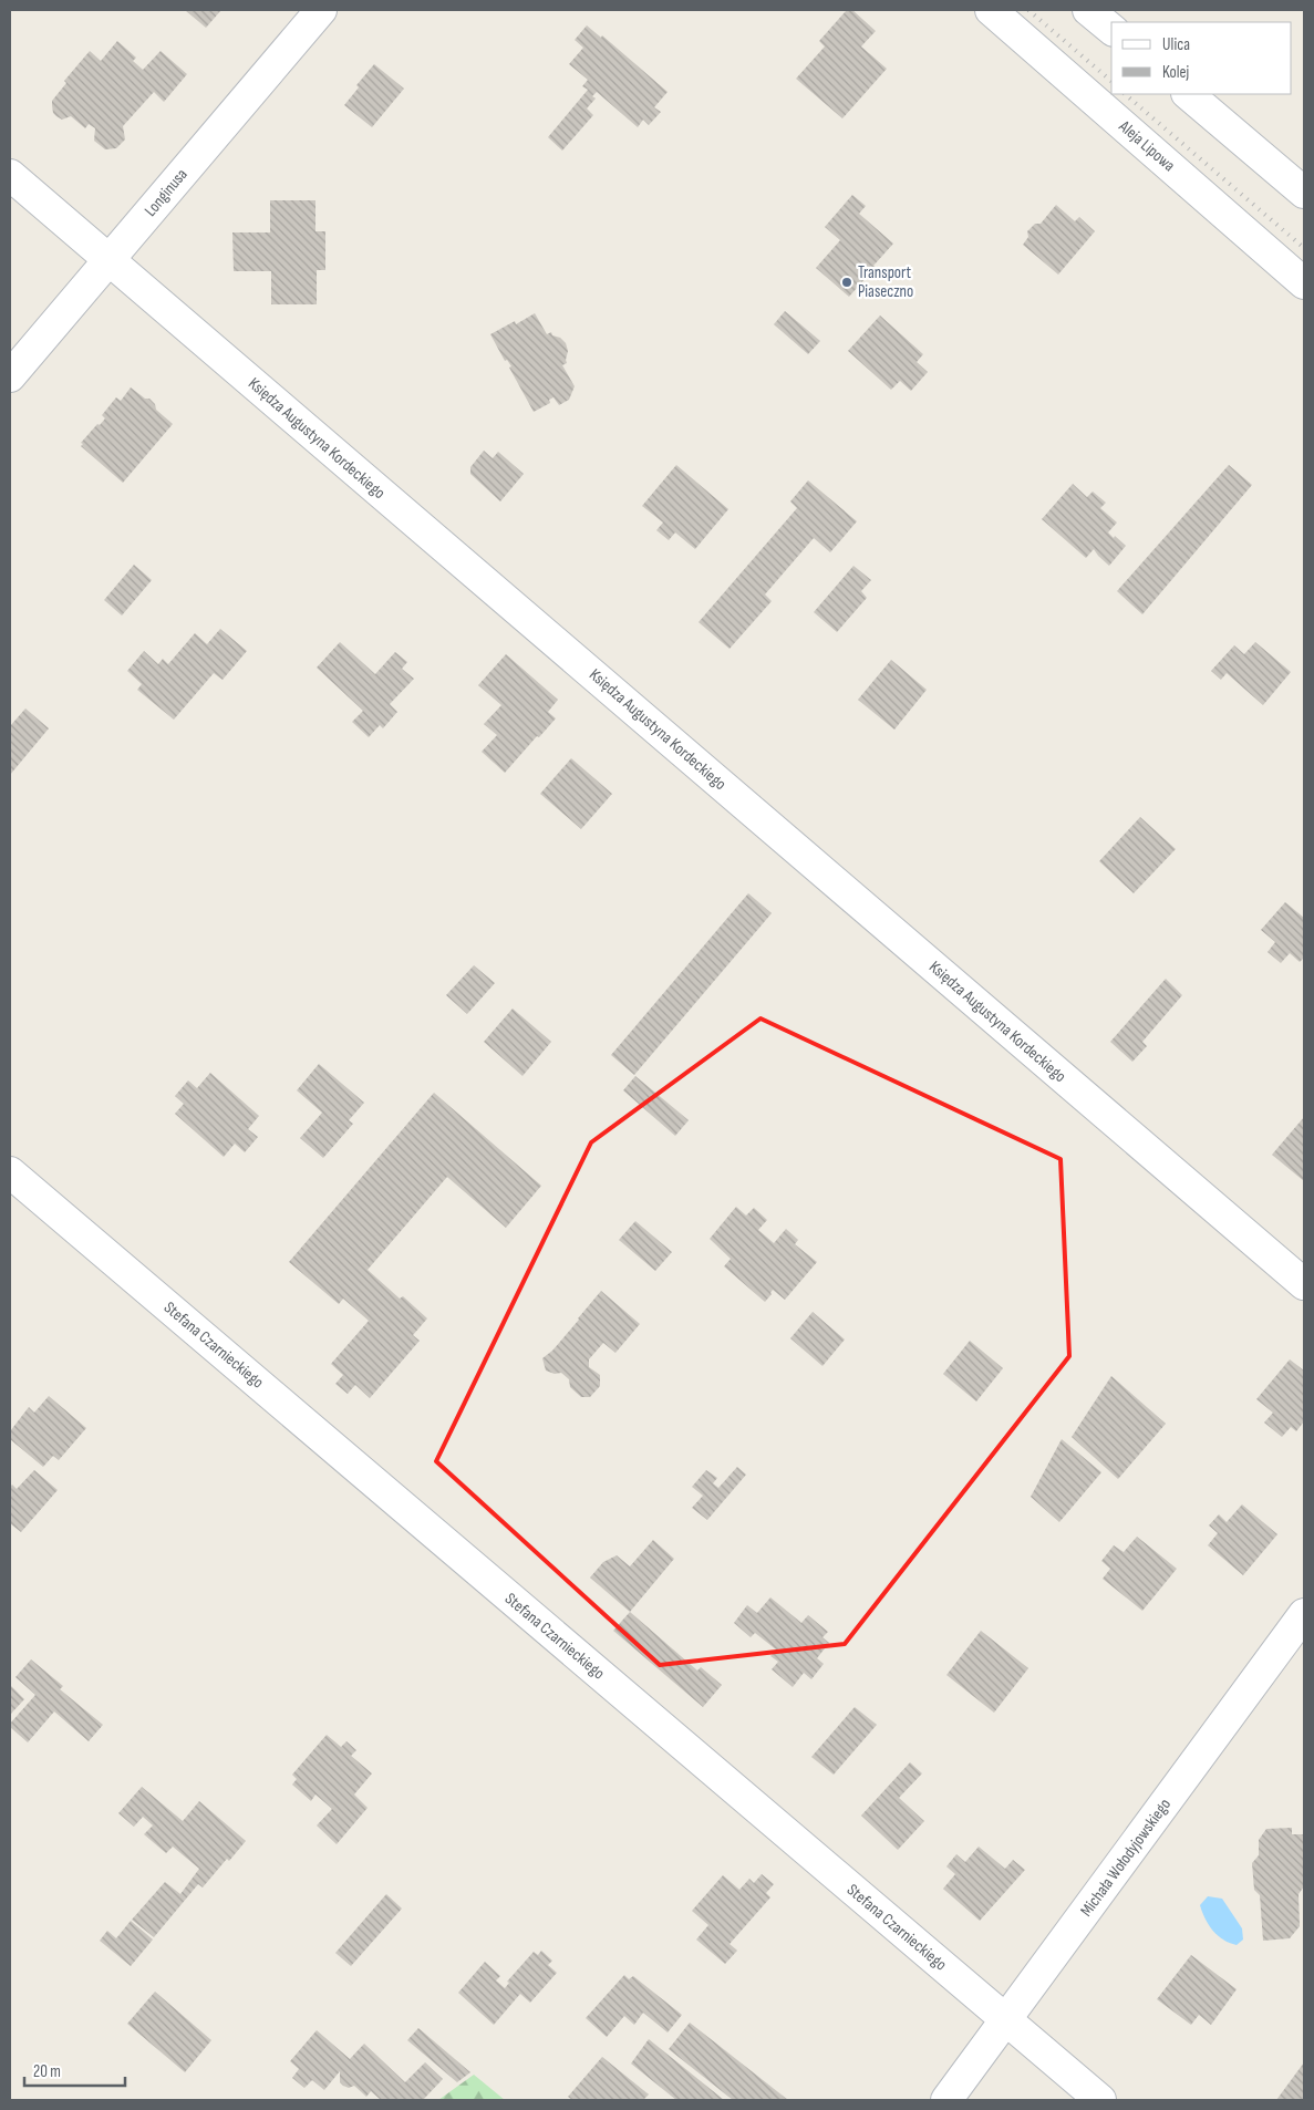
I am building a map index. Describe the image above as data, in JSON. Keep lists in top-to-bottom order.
{
  "streets": {
    "street": [
      "Aleja Lipowa",
      "Longinusa",
      "Księdza Augustyna Kordeckiego",
      "Stefana Czarnieckiego",
      "Michała Wołodyjowskiego"
    ]
  },
  "crossings": [
    ["Longinusa", "Księdza Augustyna Kordeckiego"],
    ["Stefana Czarnieckiego", "Michała Wołodyjowskiego"]
  ],
  "places": ["Transport Piaseczno"],
  "legend": ["Ulica", "Kolej"],
  "scale_bar": "20 m"
}
